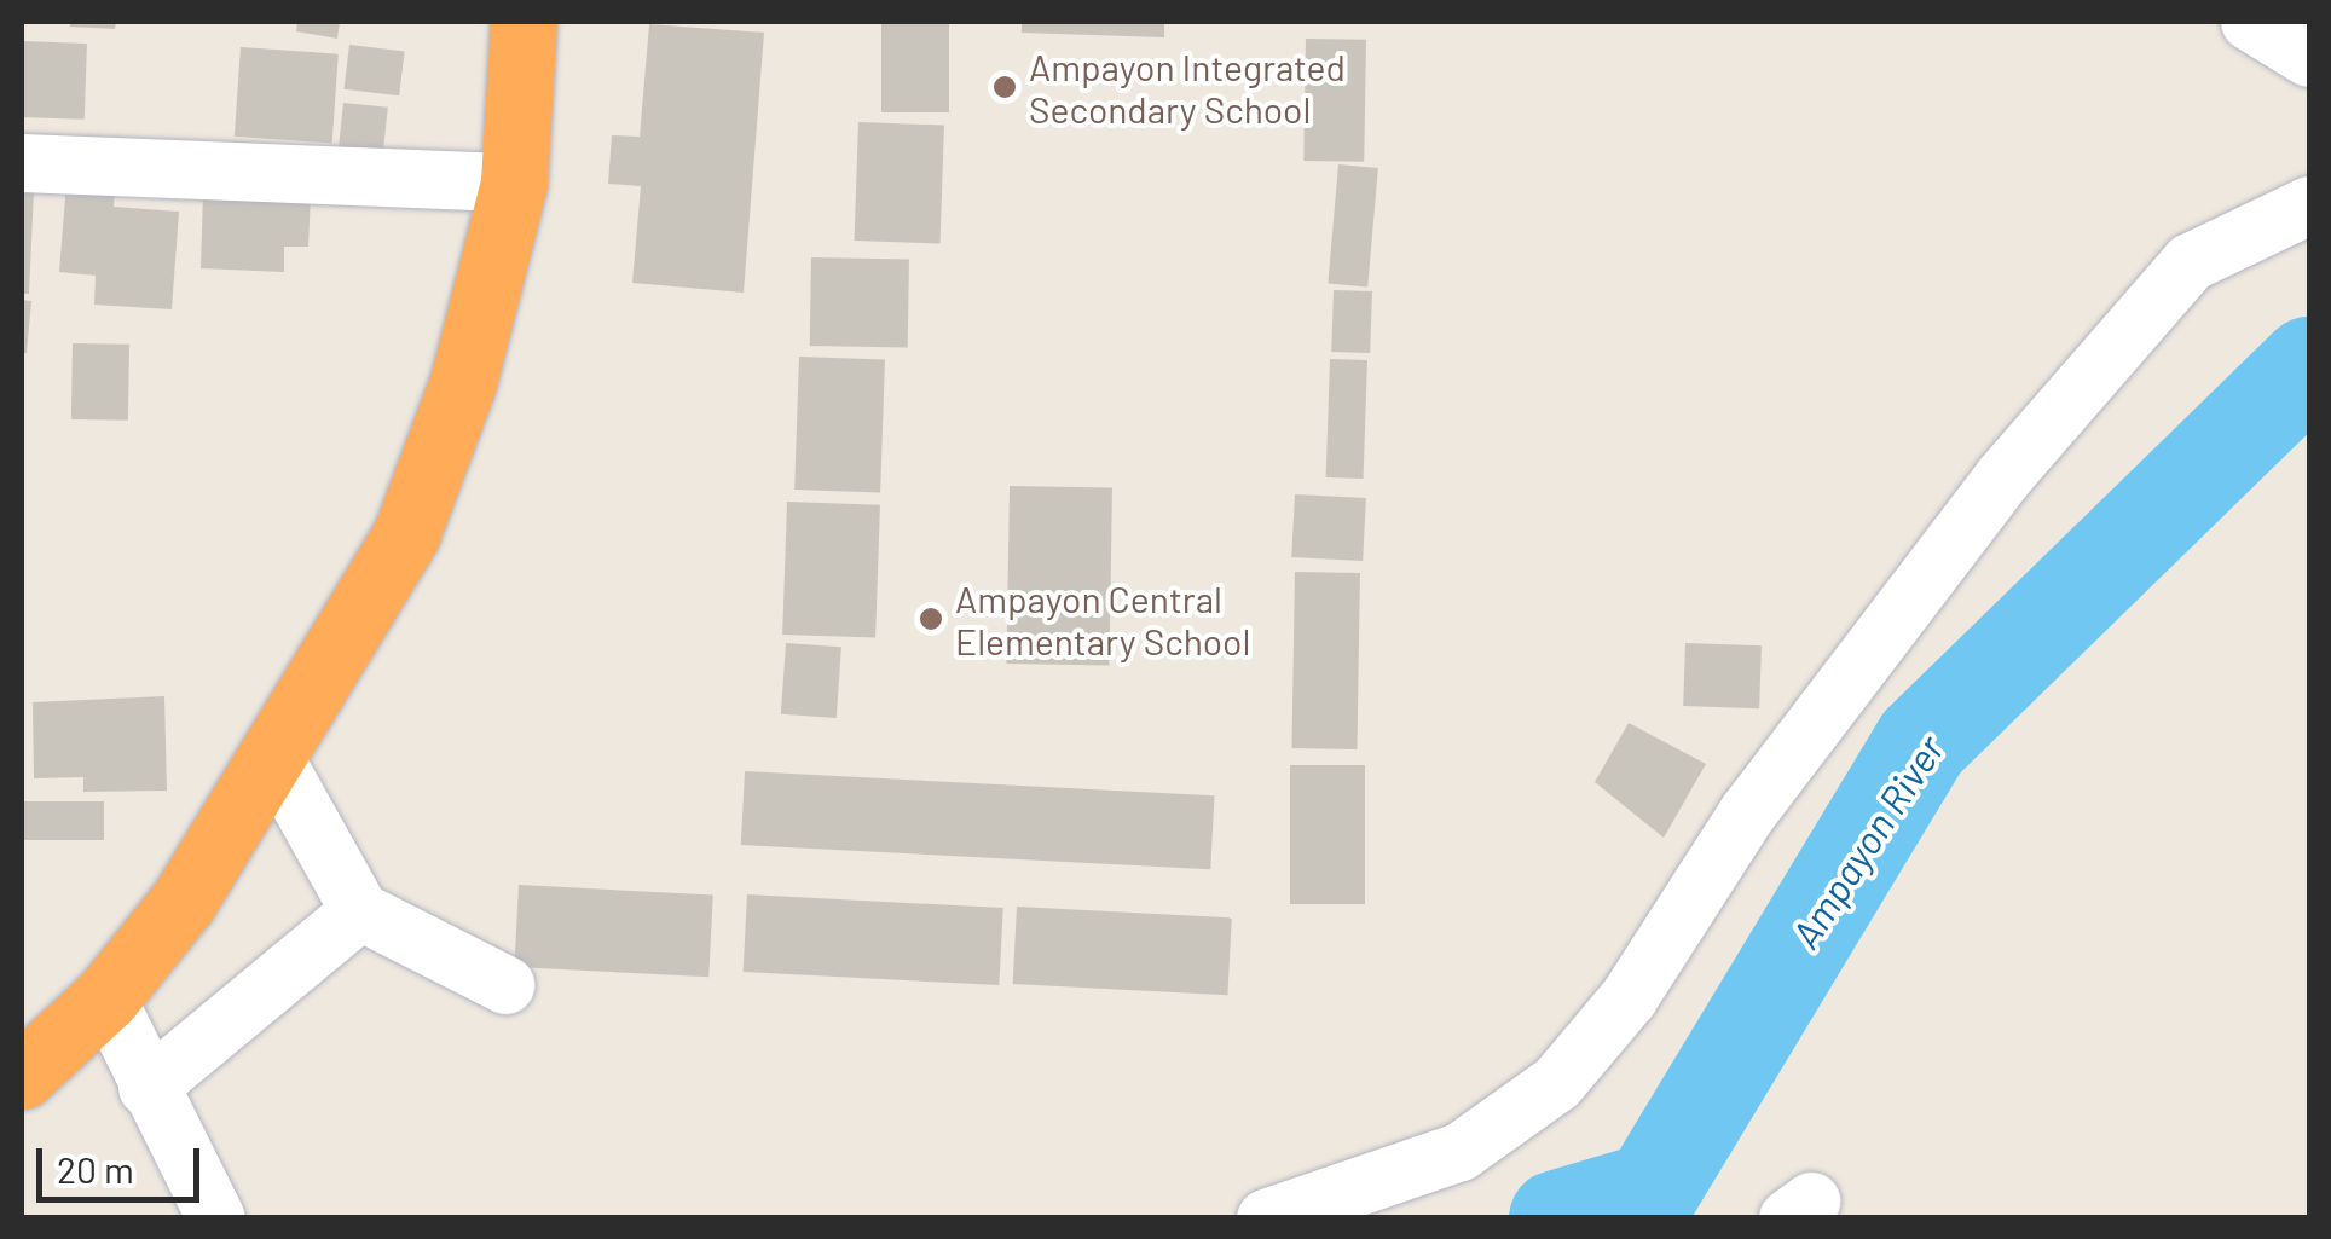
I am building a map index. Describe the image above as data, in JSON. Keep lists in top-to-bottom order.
{
  "water": ["Ampayon River"],
  "places": ["Ampayon Integrated Secondary School", "Ampayon Central Elementary School"],
  "scale_bar": "20 m"
}
